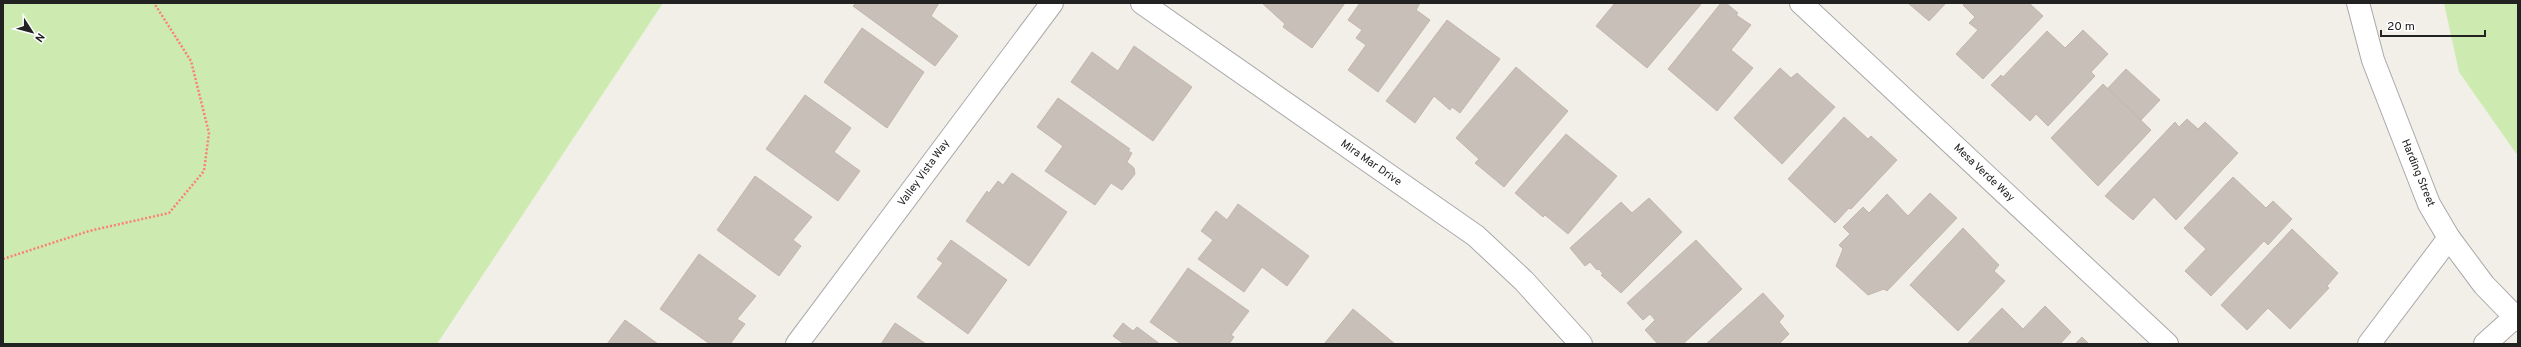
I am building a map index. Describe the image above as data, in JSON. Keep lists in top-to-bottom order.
{
  "streets": {
    "street": [
      "Mira Mar Drive",
      "Valley Vista Way",
      "Mesa Verde Way",
      "Harding Street"
    ]
  },
  "scale_bar": "20 m",
  "north": "bottom right"
}
